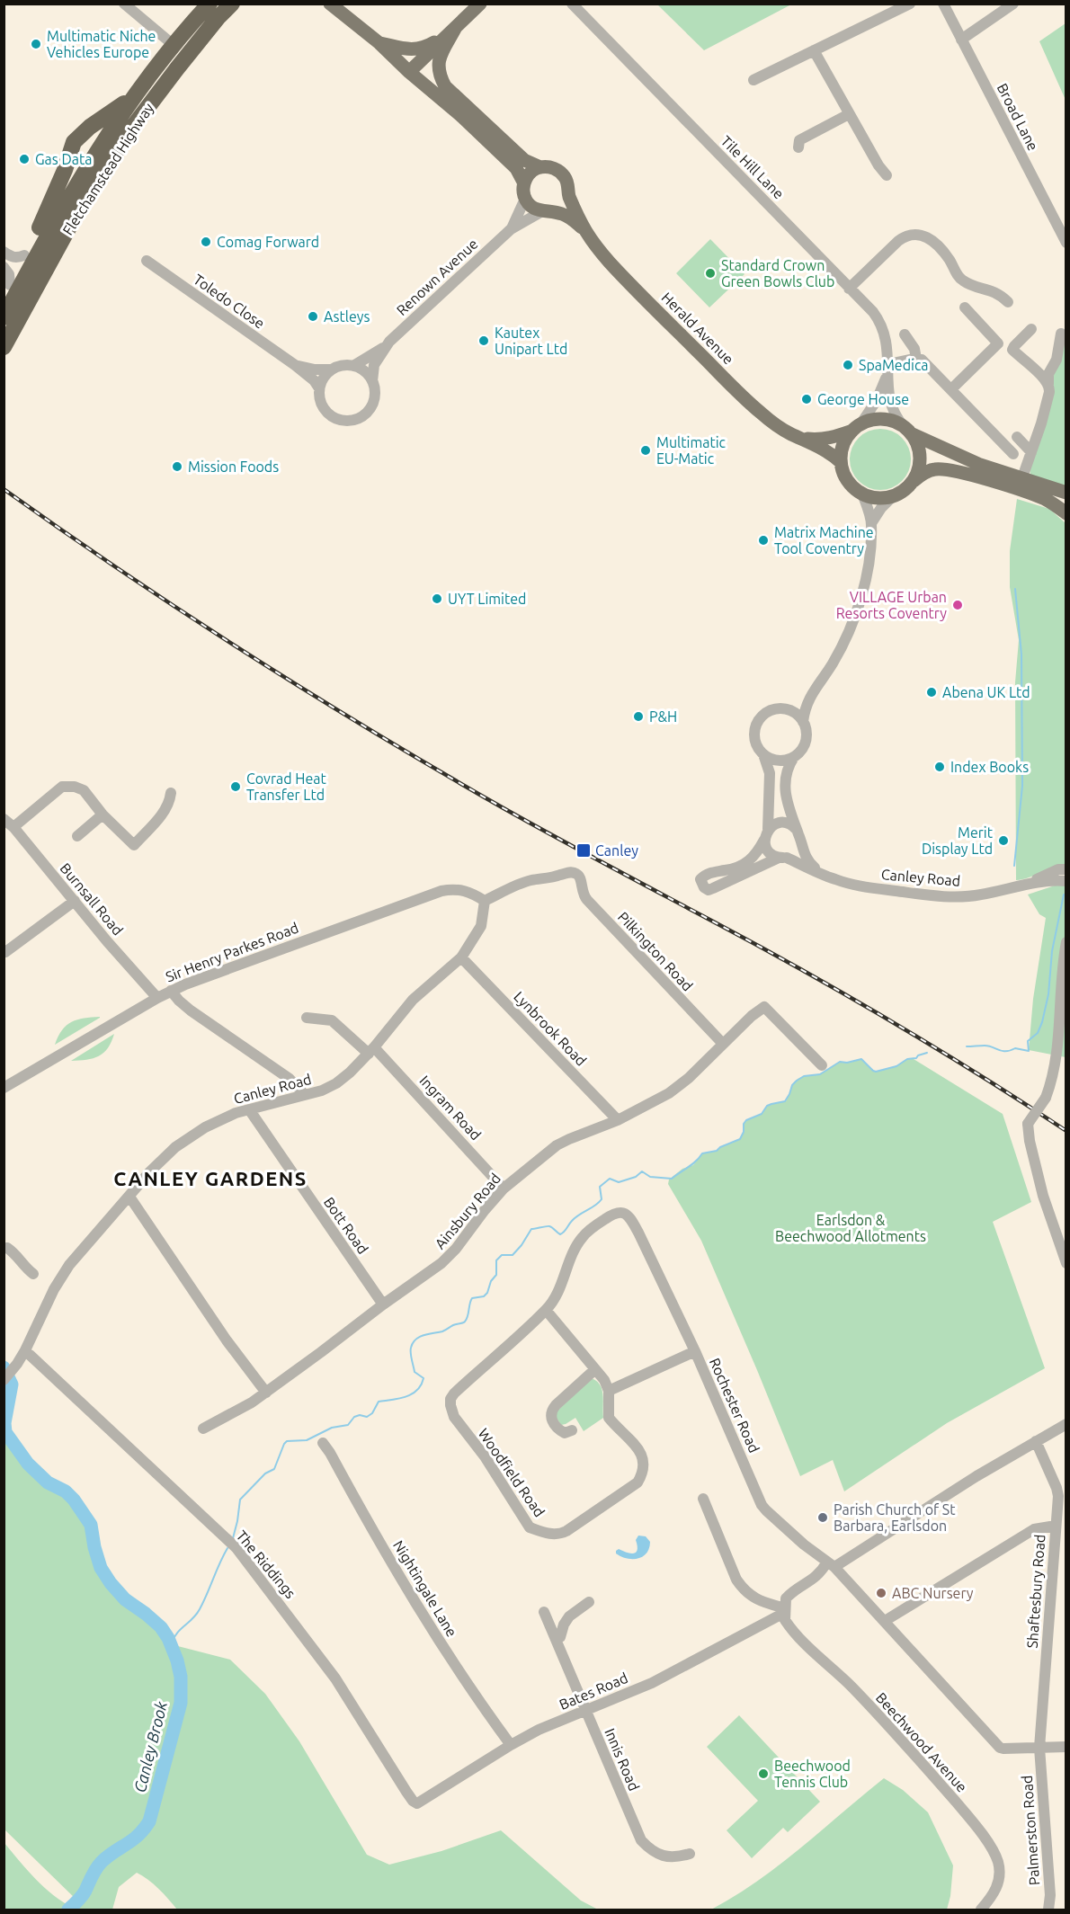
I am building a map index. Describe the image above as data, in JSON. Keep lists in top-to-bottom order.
{
  "streets": {
    "highway": ["Fletchamstead Highway"],
    "main road": ["Herald Avenue"],
    "street": [
      "Broad Lane",
      "Tile Hill Lane",
      "Renown Avenue",
      "Toledo Close",
      "Canley Road",
      "Burnsall Road",
      "Pilkington Road",
      "Sir Henry Parkes Road",
      "Lynbrook Road",
      "Ingram Road",
      "Ainsbury Road",
      "Bott Road",
      "Rochester Road",
      "Woodfield Road",
      "The Riddings",
      "Nightingale Lane",
      "Shaftesbury Road",
      "Bates Road",
      "Beechwood Avenue",
      "Innis Road",
      "Palmerston Road"
    ]
  },
  "crossings": [
    ["Tile Hill Lane", "Herald Avenue"],
    ["Renown Avenue", "Toledo Close"],
    ["Renown Avenue", "Herald Avenue"],
    ["Canley Road", "Pilkington Road"],
    ["Canley Road", "Sir Henry Parkes Road"],
    ["Canley Road", "Lynbrook Road"],
    ["Canley Road", "Ingram Road"],
    ["Canley Road", "Bott Road"],
    ["Burnsall Road", "Sir Henry Parkes Road"],
    ["Pilkington Road", "Sir Henry Parkes Road"],
    ["Pilkington Road", "Ainsbury Road"],
    ["Lynbrook Road", "Ainsbury Road"],
    ["Ingram Road", "Ainsbury Road"],
    ["Ainsbury Road", "Bott Road"],
    ["Rochester Road", "Woodfield Road"],
    ["Rochester Road", "Shaftesbury Road"],
    ["Rochester Road", "Palmerston Road"],
    ["The Riddings", "Bates Road"],
    ["Nightingale Lane", "Bates Road"],
    ["Shaftesbury Road", "Palmerston Road"],
    ["Bates Road", "Beechwood Avenue"],
    ["Bates Road", "Innis Road"]
  ],
  "districts": ["CANLEY GARDENS"],
  "water": ["Canley Brook"],
  "parks": ["Earlsdon & Beechwood Allotments"],
  "places": {
    "other": [
      "Multimatic Niche Vehicles Europe",
      "Gas Data",
      "Comag Forward",
      "Standard Crown Green Bowls Club",
      "Astleys",
      "Kautex Unipart Ltd",
      "SpaMedica",
      "George House",
      "Multimatic EU-Matic",
      "Mission Foods",
      "Matrix Machine Tool Coventry",
      "UYT Limited",
      "VILLAGE Urban Resorts Coventry",
      "Abena UK Ltd",
      "P&H",
      "Index Books",
      "Covrad Heat Transfer Ltd",
      "Merit Display Ltd",
      "Parish Church of St Barbara, Earlsdon",
      "ABC Nursery",
      "Beechwood Tennis Club"
    ],
    "transit": ["Canley"]
  }
}
